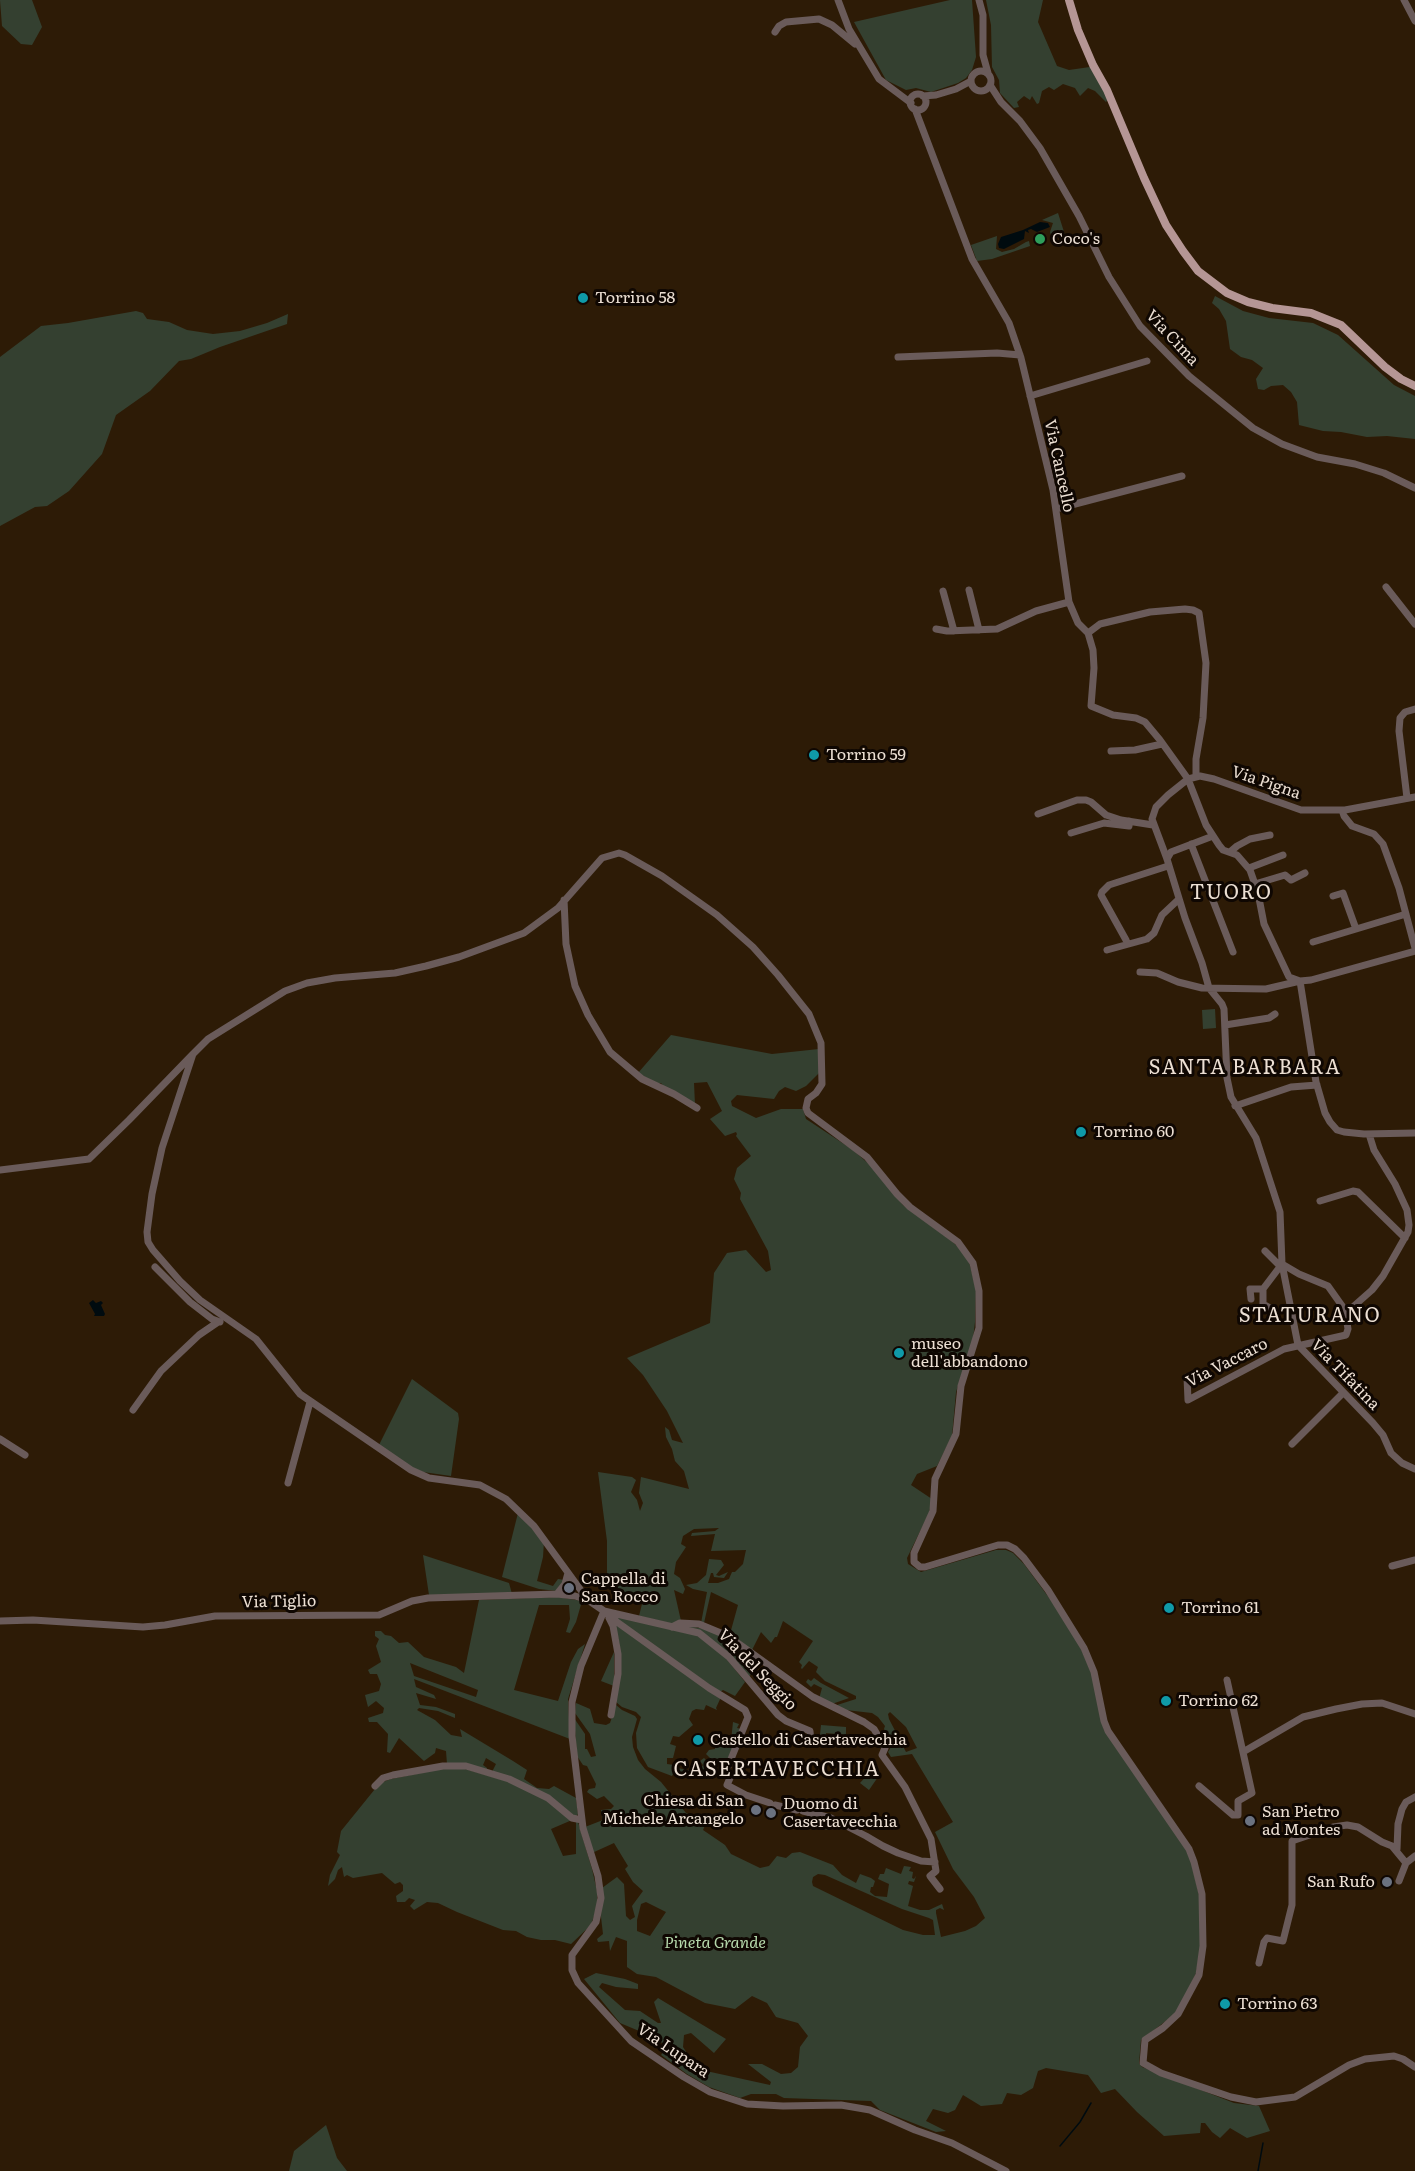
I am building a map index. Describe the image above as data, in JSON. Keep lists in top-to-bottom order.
{
  "streets": {
    "street": [
      "Via Cima",
      "Via Cancello",
      "Via Pigna",
      "Via Vaccaro",
      "Via Tifatina",
      "Via Tiglio",
      "Via del Seggio",
      "Via Lupara"
    ]
  },
  "crossings": [
    ["Via Cancello", "Via Pigna"],
    ["Via Vaccaro", "Via Tifatina"],
    ["Via del Seggio", "Via Lupara"]
  ],
  "districts": [
    "TUORO",
    "SANTA BARBARA",
    "STATURANO",
    "CASERTAVECCHIA"
  ],
  "parks": ["Pineta Grande"],
  "places": [
    "Coco's",
    "Torrino 58",
    "Torrino 59",
    "Torrino 60",
    "museo dell'abbandono",
    "Cappella di San Rocco",
    "Torrino 61",
    "Torrino 62",
    "Castello di Casertavecchia",
    "Chiesa di San Michele Arcangelo",
    "Duomo di Casertavecchia",
    "San Pietro ad Montes",
    "San Rufo",
    "Torrino 63"
  ]
}
